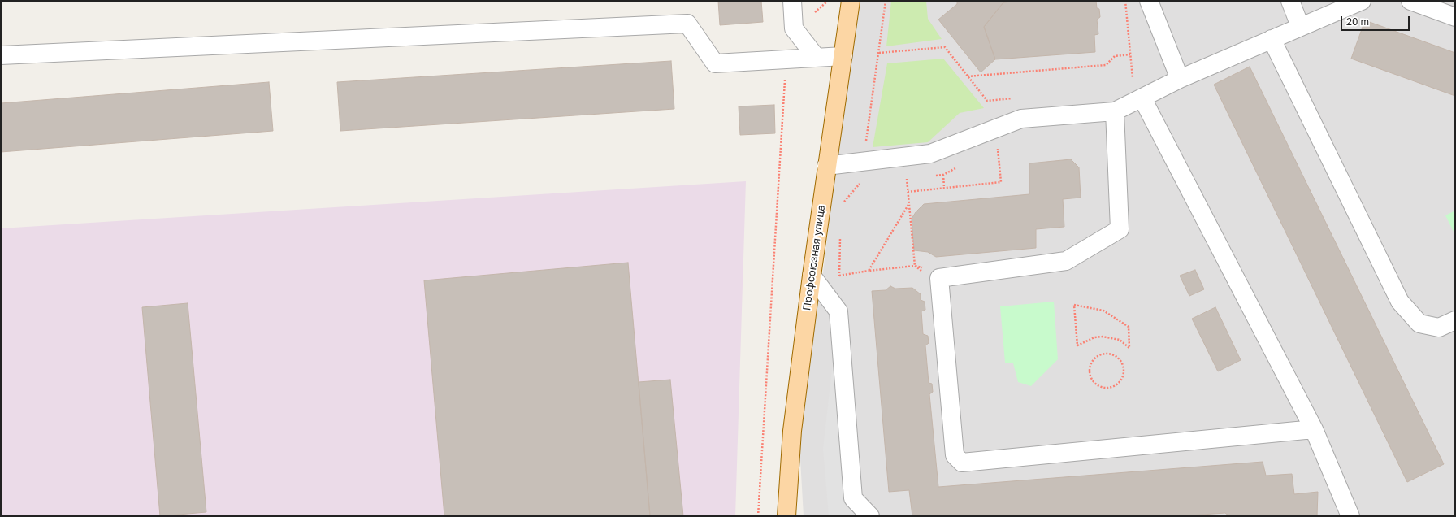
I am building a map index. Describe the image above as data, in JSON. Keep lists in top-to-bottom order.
{
  "streets": {
    "main road": ["Профсоюзная улица"]
  },
  "scale_bar": "20 m"
}
